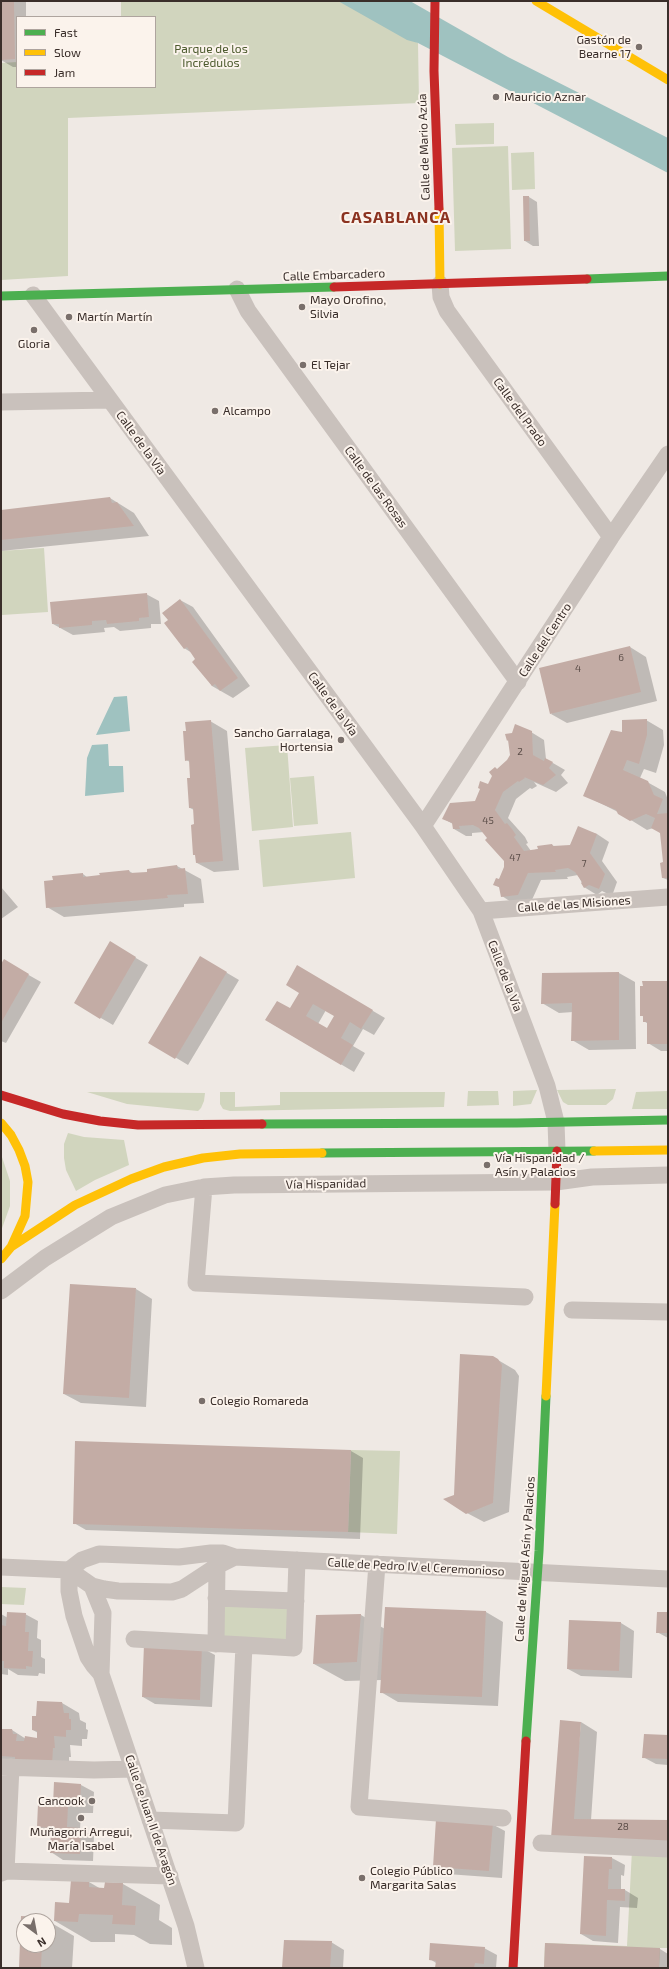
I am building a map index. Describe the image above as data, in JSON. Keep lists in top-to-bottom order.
{
  "streets": {
    "main road": ["Calle de Mario Azúa", "Calle Embarcadero", "Calle de Miguel Asín y Palacios"],
    "street": [
      "Calle del Prado",
      "Calle de la Vía",
      "Calle de las Rosas",
      "Calle del Centro",
      "Calle de las Misiones",
      "Vía Hispanidad",
      "Calle de Pedro IV el Ceremonioso",
      "Calle de Juan II de Aragón"
    ]
  },
  "crossings": [
    ["Calle de Mario Azúa", "Calle Embarcadero"],
    ["Calle de Mario Azúa", "Calle del Prado"],
    ["Calle Embarcadero", "Calle del Prado"],
    ["Calle Embarcadero", "Calle de la Vía"],
    ["Calle Embarcadero", "Calle de las Rosas"],
    ["Calle del Prado", "Calle del Centro"],
    ["Calle de la Vía", "Calle del Centro"],
    ["Calle de la Vía", "Calle de las Misiones"],
    ["Calle de la Vía", "Calle de Miguel Asín y Palacios"],
    ["Calle de las Rosas", "Calle del Centro"],
    ["Vía Hispanidad", "Calle de Miguel Asín y Palacios"],
    ["Calle de Miguel Asín y Palacios", "Calle de Pedro IV el Ceremonioso"],
    ["Calle de Pedro IV el Ceremonioso", "Calle de Juan II de Aragón"]
  ],
  "districts": ["CASABLANCA"],
  "parks": ["Parque de los Incrédulos"],
  "places": [
    "Gastón de Bearne 17",
    "Mauricio Aznar",
    "Mayo Orofino, Silvia",
    "Martín Martín",
    "Gloria",
    "El Tejar",
    "Alcampo",
    "Sancho Garralaga, Hortensia",
    "Vía Hispanidad / Asín y Palacios",
    "Colegio Romareda",
    "Cancook",
    "Muñagorri Arregui, María Isabel",
    "Colegio Público Margarita Salas"
  ],
  "house_numbers": [
    "6",
    "4",
    "2",
    "45",
    "47",
    "7",
    "28"
  ],
  "legend": ["Fast", "Slow", "Jam"],
  "north": "bottom right"
}
